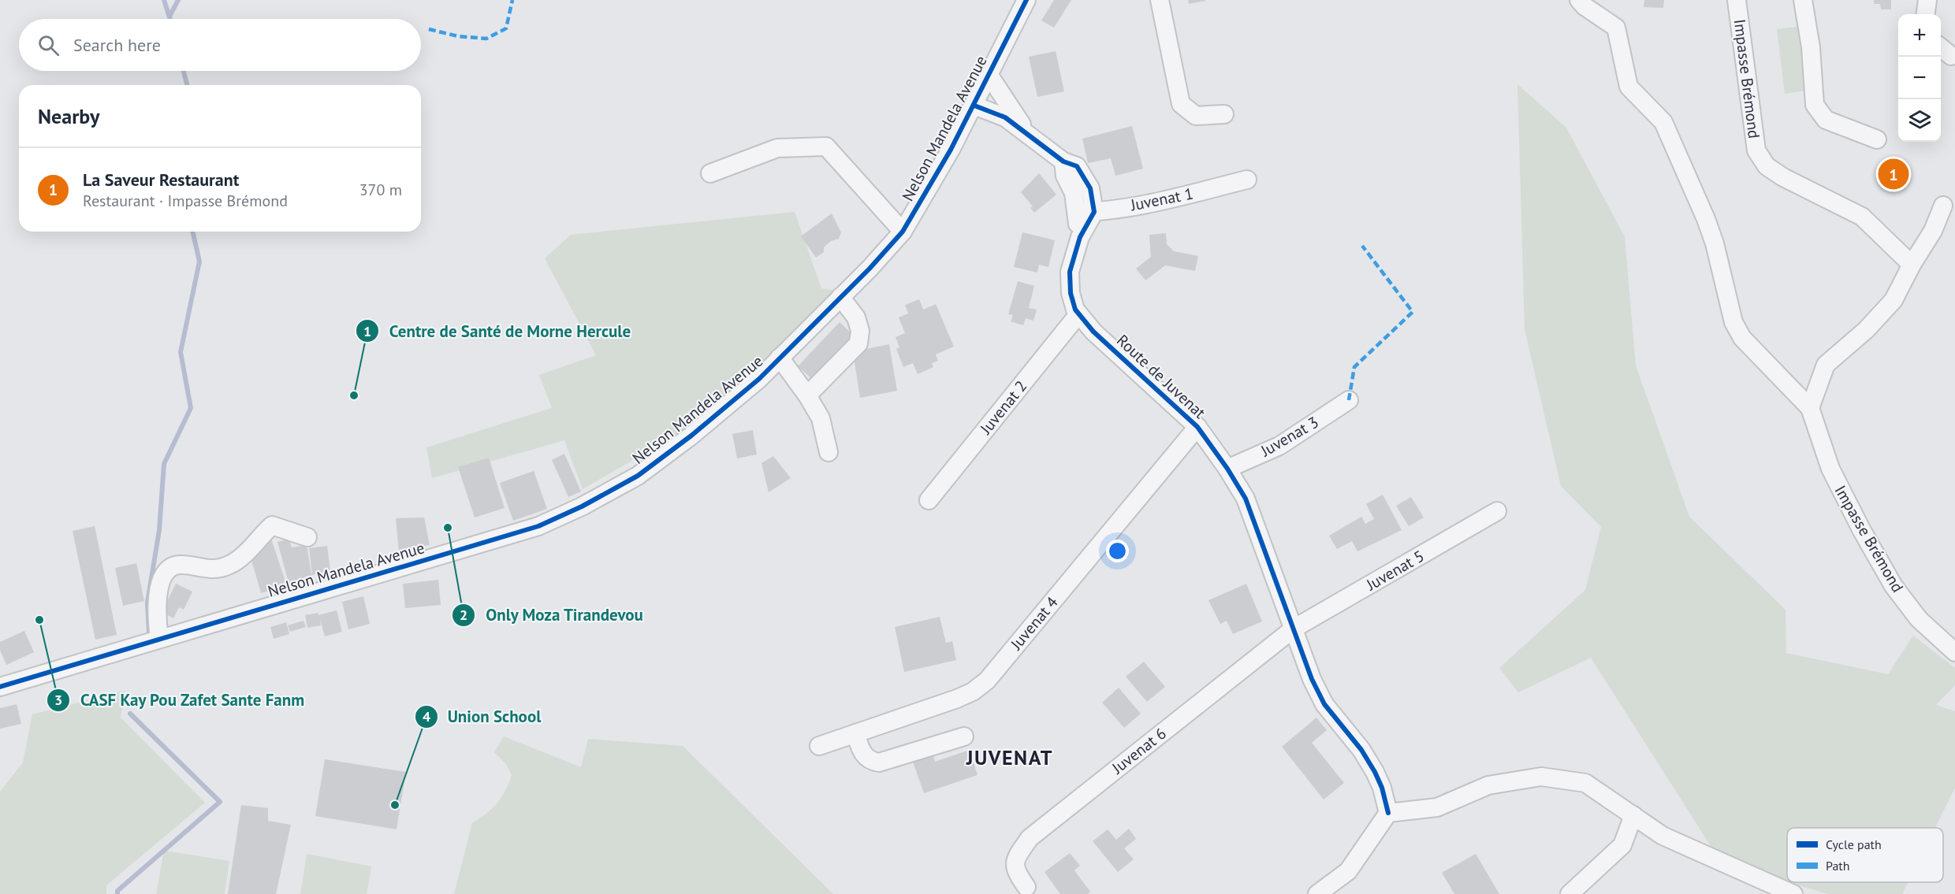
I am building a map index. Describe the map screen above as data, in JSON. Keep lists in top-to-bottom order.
{
  "streets": {
    "street": [
      "Impasse Brémond",
      "Nelson Mandela Avenue",
      "Juvenat 1",
      "Route de Juvenat",
      "Juvenat 2",
      "Juvenat 3",
      "Juvenat 5",
      "Juvenat 4",
      "Juvenat 6"
    ]
  },
  "crossings": [
    ["Nelson Mandela Avenue", "Route de Juvenat"],
    ["Juvenat 1", "Route de Juvenat"],
    ["Route de Juvenat", "Juvenat 2"],
    ["Route de Juvenat", "Juvenat 3"],
    ["Route de Juvenat", "Juvenat 5"],
    ["Route de Juvenat", "Juvenat 4"],
    ["Route de Juvenat", "Juvenat 6"],
    ["Juvenat 5", "Juvenat 6"]
  ],
  "districts": ["JUVENAT"],
  "places": [
    "Centre de Santé de Morne Hercule",
    "Only Moza Tirandevou",
    "CASF Kay Pou Zafet Sante Fanm",
    "Union School"
  ],
  "legend": ["Cycle path", "Path"],
  "page": {
    "map_buttons": ["+", "−"],
    "search": "Search here",
    "heading": "Nearby",
    "list": [
      {
        "mark": "1",
        "name": "La Saveur Restaurant",
        "note": "Restaurant · Impasse Brémond",
        "value": "370 m"
      }
    ],
    "pins": "1"
  }
}
